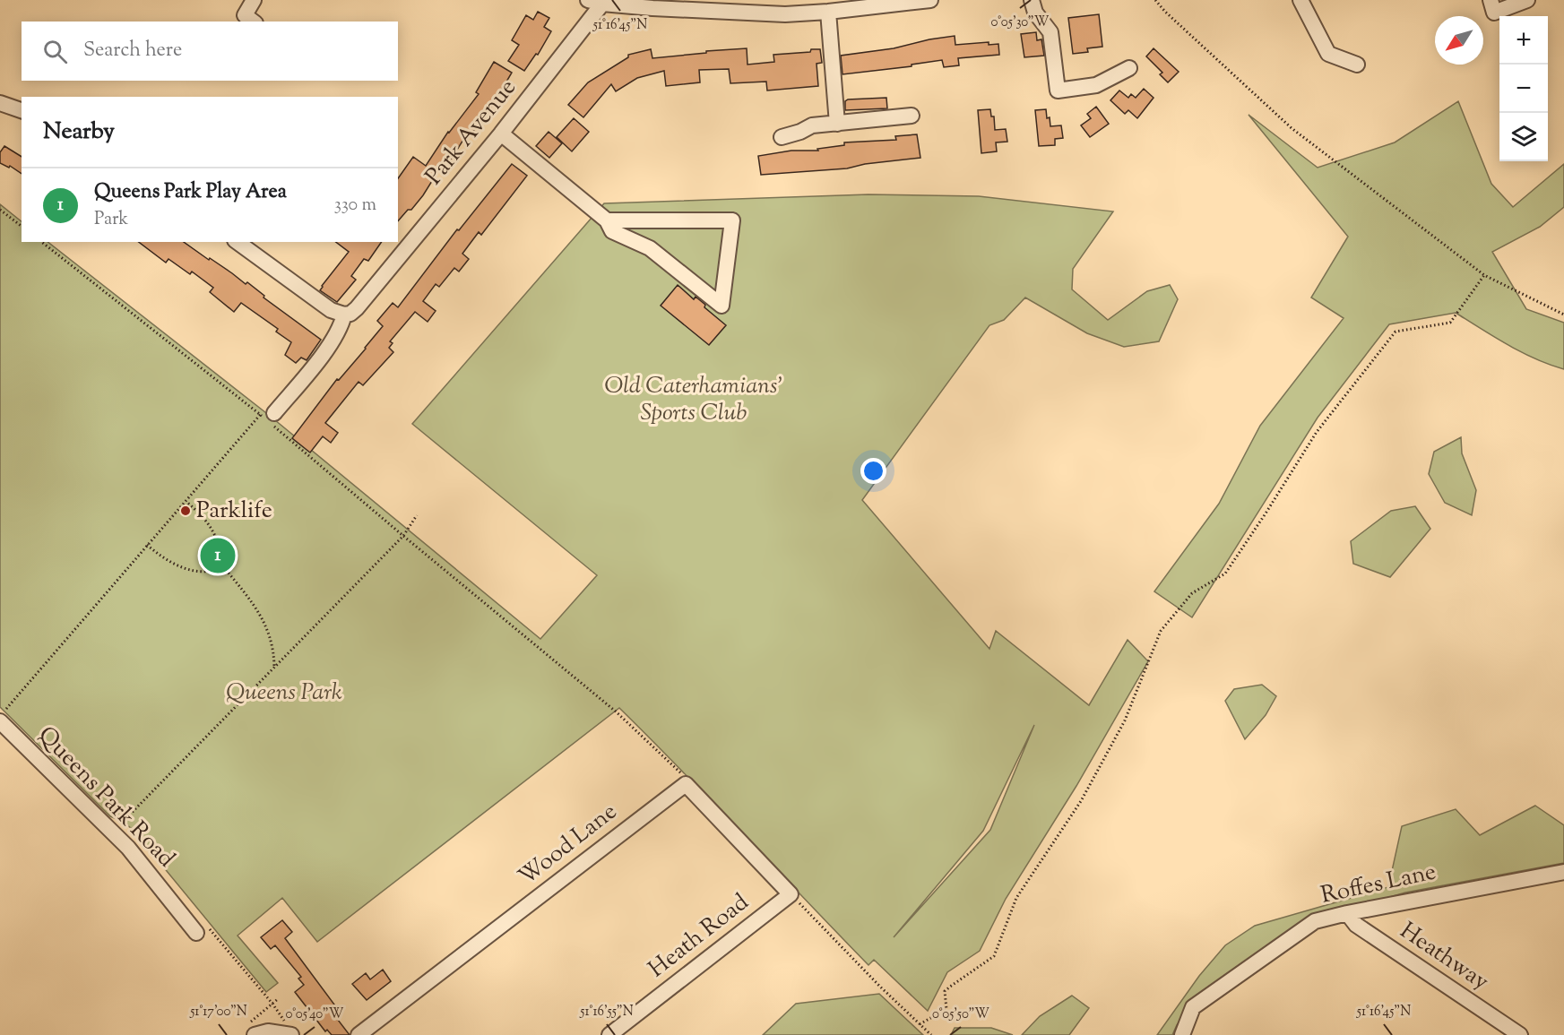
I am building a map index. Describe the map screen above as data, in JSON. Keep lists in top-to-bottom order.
{
  "streets": {
    "street": [
      "Park Avenue",
      "Queens Park Road",
      "Wood Lane",
      "Roffes Lane",
      "Heath Road",
      "Heathway"
    ]
  },
  "crossings": [
    ["Roffes Lane", "Heathway"]
  ],
  "parks": ["Old Caterhamians' Sports Club", "Queens Park"],
  "places": ["Parklife"],
  "north": "bottom left",
  "page": {
    "map_buttons": ["+", "−"],
    "search": "Search here",
    "heading": "Nearby",
    "list": [
      {
        "mark": "1",
        "name": "Queens Park Play Area",
        "note": "Park",
        "value": "330 m"
      }
    ],
    "pins": "1"
  },
  "coordinates": [
    "0°05'30\"W",
    "51°16'45\"N",
    "51°17'00\"N",
    "51°16'55\"N",
    "0°05'40\"W",
    "0°05'50\"W"
  ]
}
